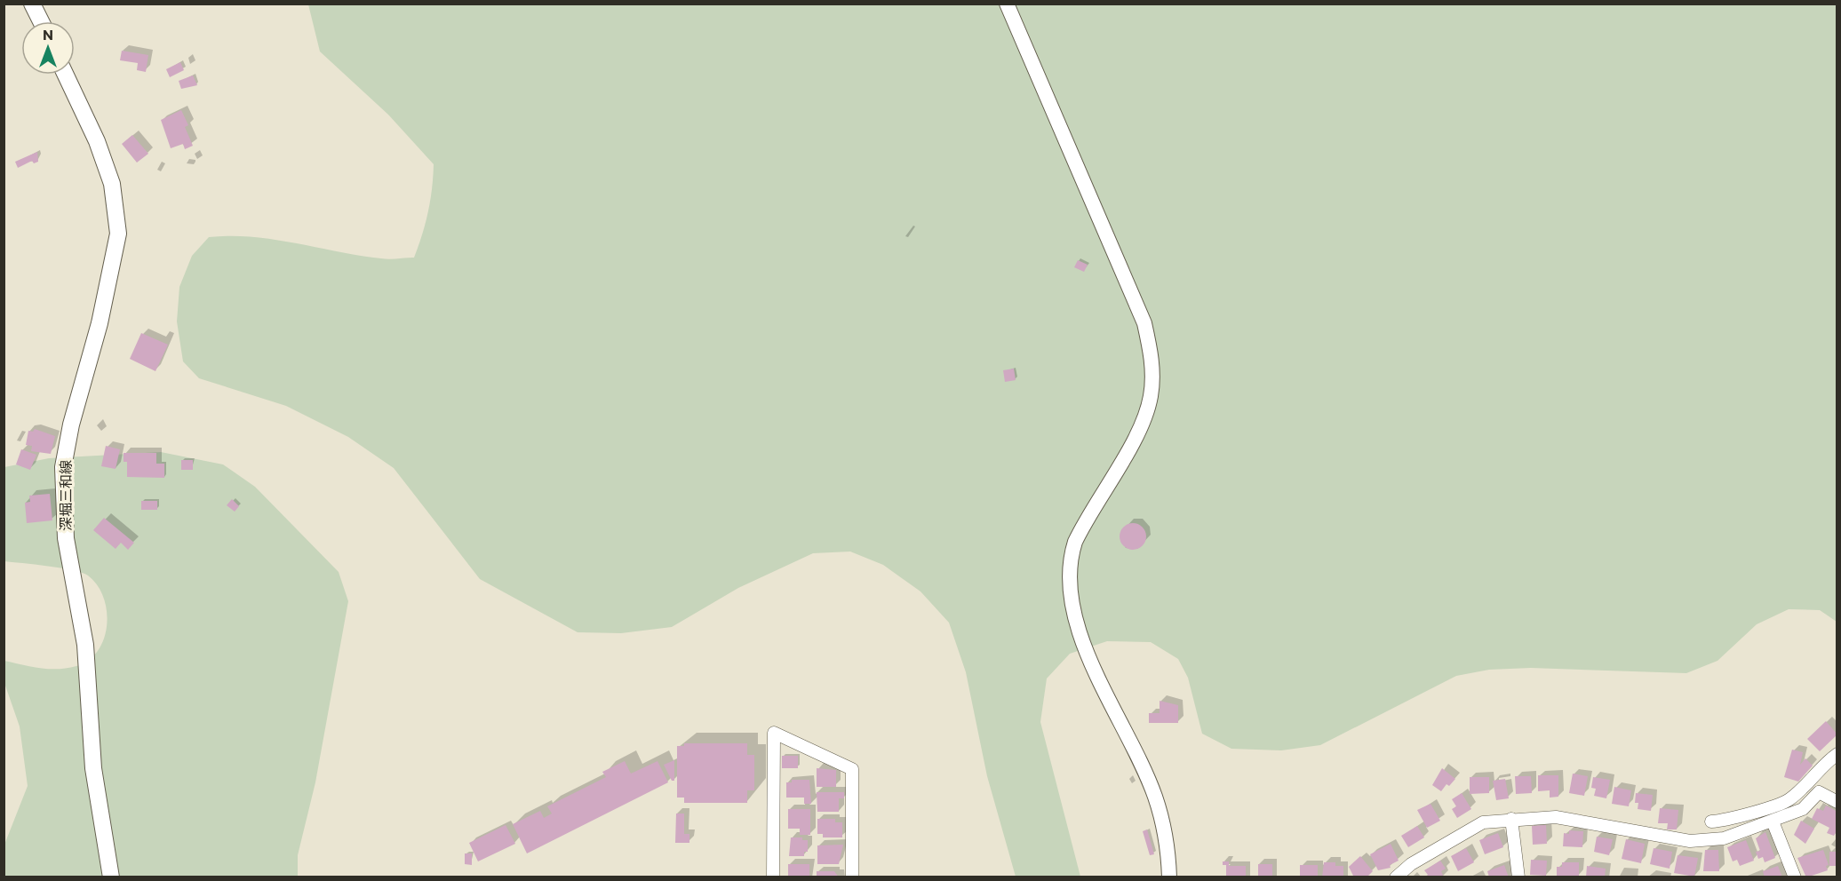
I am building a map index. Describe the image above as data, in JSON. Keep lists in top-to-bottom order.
{
  "streets": {
    "main road": ["深堀三和線"]
  },
  "north": "top"
}
